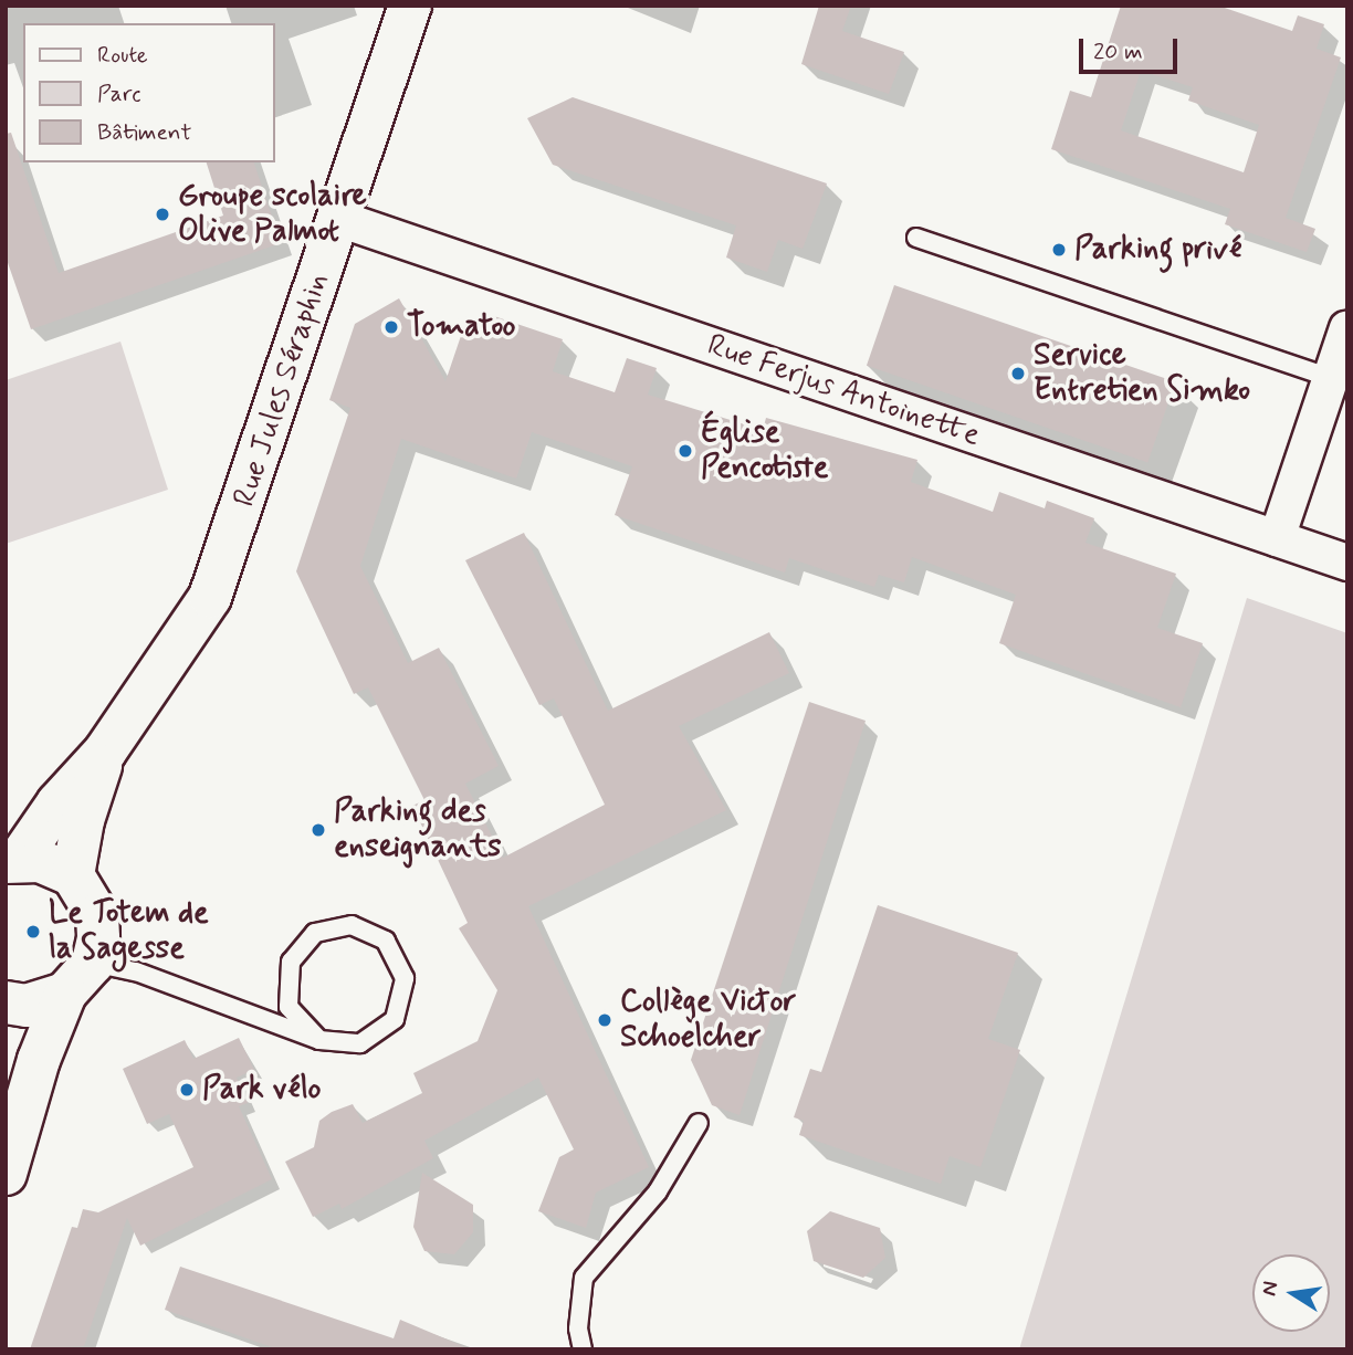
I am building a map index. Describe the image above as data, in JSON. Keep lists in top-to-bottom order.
{
  "streets": {
    "street": ["Rue Jules Séraphin", "Rue Ferjus Antoinette"]
  },
  "crossings": [
    ["Rue Jules Séraphin", "Rue Ferjus Antoinette"]
  ],
  "places": [
    "Groupe scolaire Olive Palmot",
    "Parking privé",
    "Tomatoo",
    "Service Entretien Simko",
    "Église Pencotiste",
    "Parking des enseignants",
    "Le Totem de la Sagesse",
    "Collège Victor Schoelcher",
    "Park vélo"
  ],
  "legend": ["Route", "Parc", "Bâtiment"],
  "scale_bar": "20 m",
  "north": "left"
}
